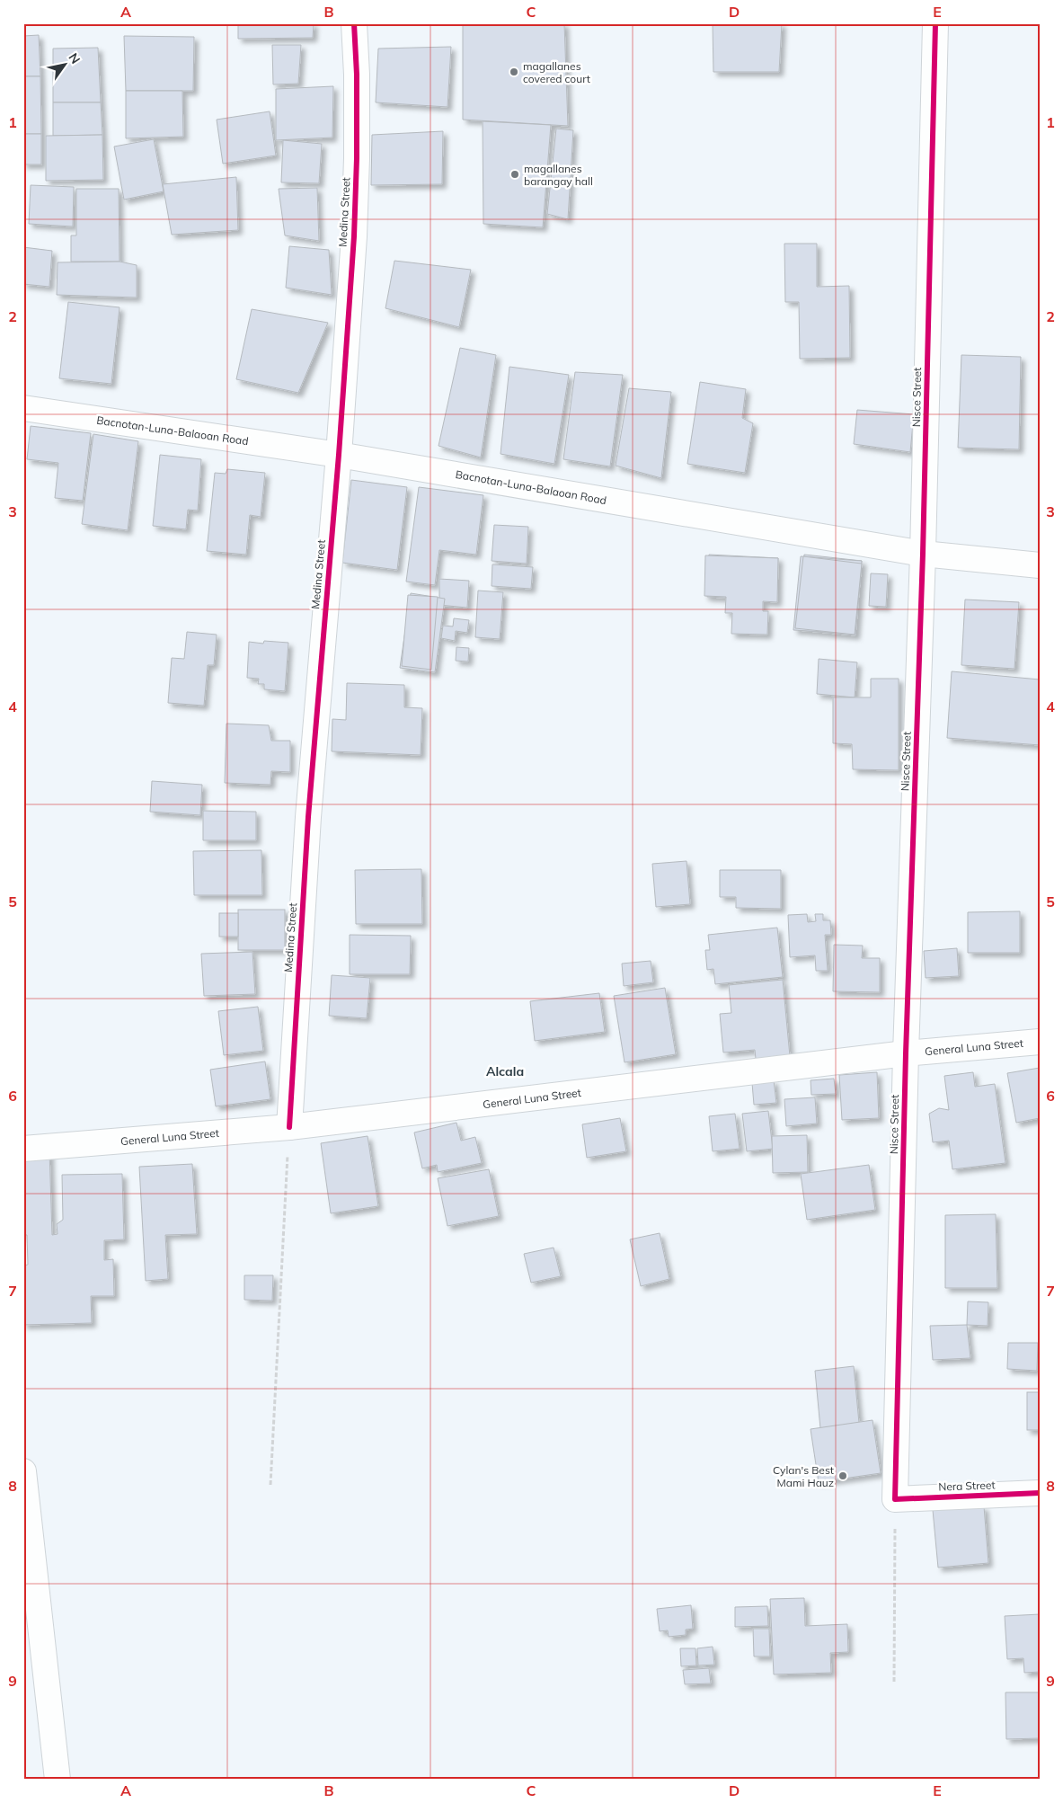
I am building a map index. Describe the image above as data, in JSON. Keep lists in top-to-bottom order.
{
  "streets": {
    "street": [
      "Medina Street",
      "Nisce Street",
      "Bacnotan-Luna-Balaoan Road",
      "General Luna Street",
      "Nera Street"
    ]
  },
  "crossings": [
    ["Medina Street", "Bacnotan-Luna-Balaoan Road"],
    ["Medina Street", "General Luna Street"],
    ["Nisce Street", "Bacnotan-Luna-Balaoan Road"],
    ["Nisce Street", "General Luna Street"],
    ["Nisce Street", "Nera Street"]
  ],
  "districts": ["Alcala"],
  "places": ["magallanes covered court", "magallanes barangay hall", "Cylan's Best Mami Hauz"],
  "north": "top right",
  "grid": {
    "columns": [
      "A",
      "B",
      "C",
      "D",
      "E"
    ],
    "rows": [
      "1",
      "2",
      "3",
      "4",
      "5",
      "6",
      "7",
      "8",
      "9"
    ]
  }
}
